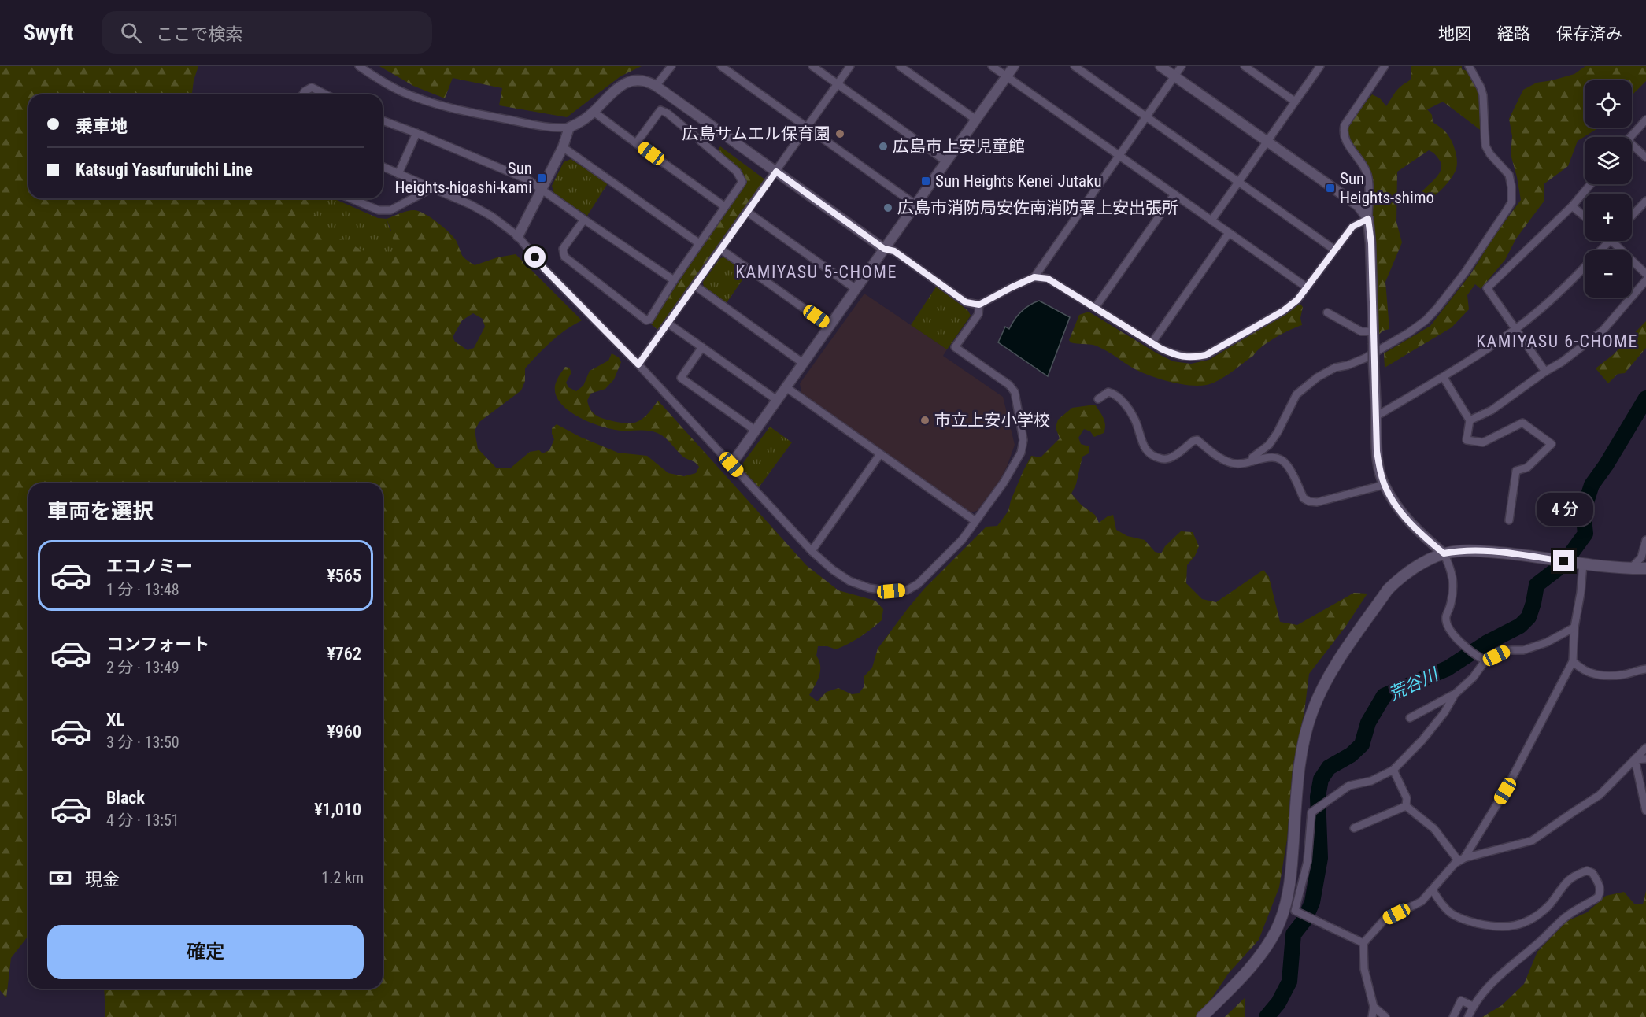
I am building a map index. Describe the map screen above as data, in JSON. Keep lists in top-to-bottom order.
{
  "districts": ["KAMIYASU 5-CHOME", "KAMIYASU 6-CHOME"],
  "water": ["荒谷川"],
  "places": {
    "other": [
      "広島サムエル保育園",
      "広島市上安児童館",
      "広島市消防局安佐南消防署上安出張所",
      "市立上安小学校"
    ],
    "transit": ["Sun Heights-higashi-kami", "Sun Heights Kenei Jutaku", "Sun Heights-shimo"]
  },
  "page": {
    "header": "Swyft",
    "search": "ここで検索",
    "nav": ["地図", "経路", "保存済み"],
    "map_buttons": ["+", "−"],
    "banner": ["乗車地", "Katsugi Yasufuruichi Line"],
    "heading": "車両を選択",
    "bubble": "4 分",
    "list": [
      {
        "name": "エコノミー",
        "note": "1 分 · 13:48",
        "value": "¥565"
      },
      {
        "name": "コンフォート",
        "note": "2 分 · 13:49",
        "value": "¥762"
      },
      {
        "name": "XL",
        "note": "3 分 · 13:50",
        "value": "¥960"
      },
      {
        "name": "Black",
        "note": "4 分 · 13:51",
        "value": "¥1,010"
      }
    ],
    "pay": ["現金", "1.2 km"],
    "buttons": "確定"
  }
}
